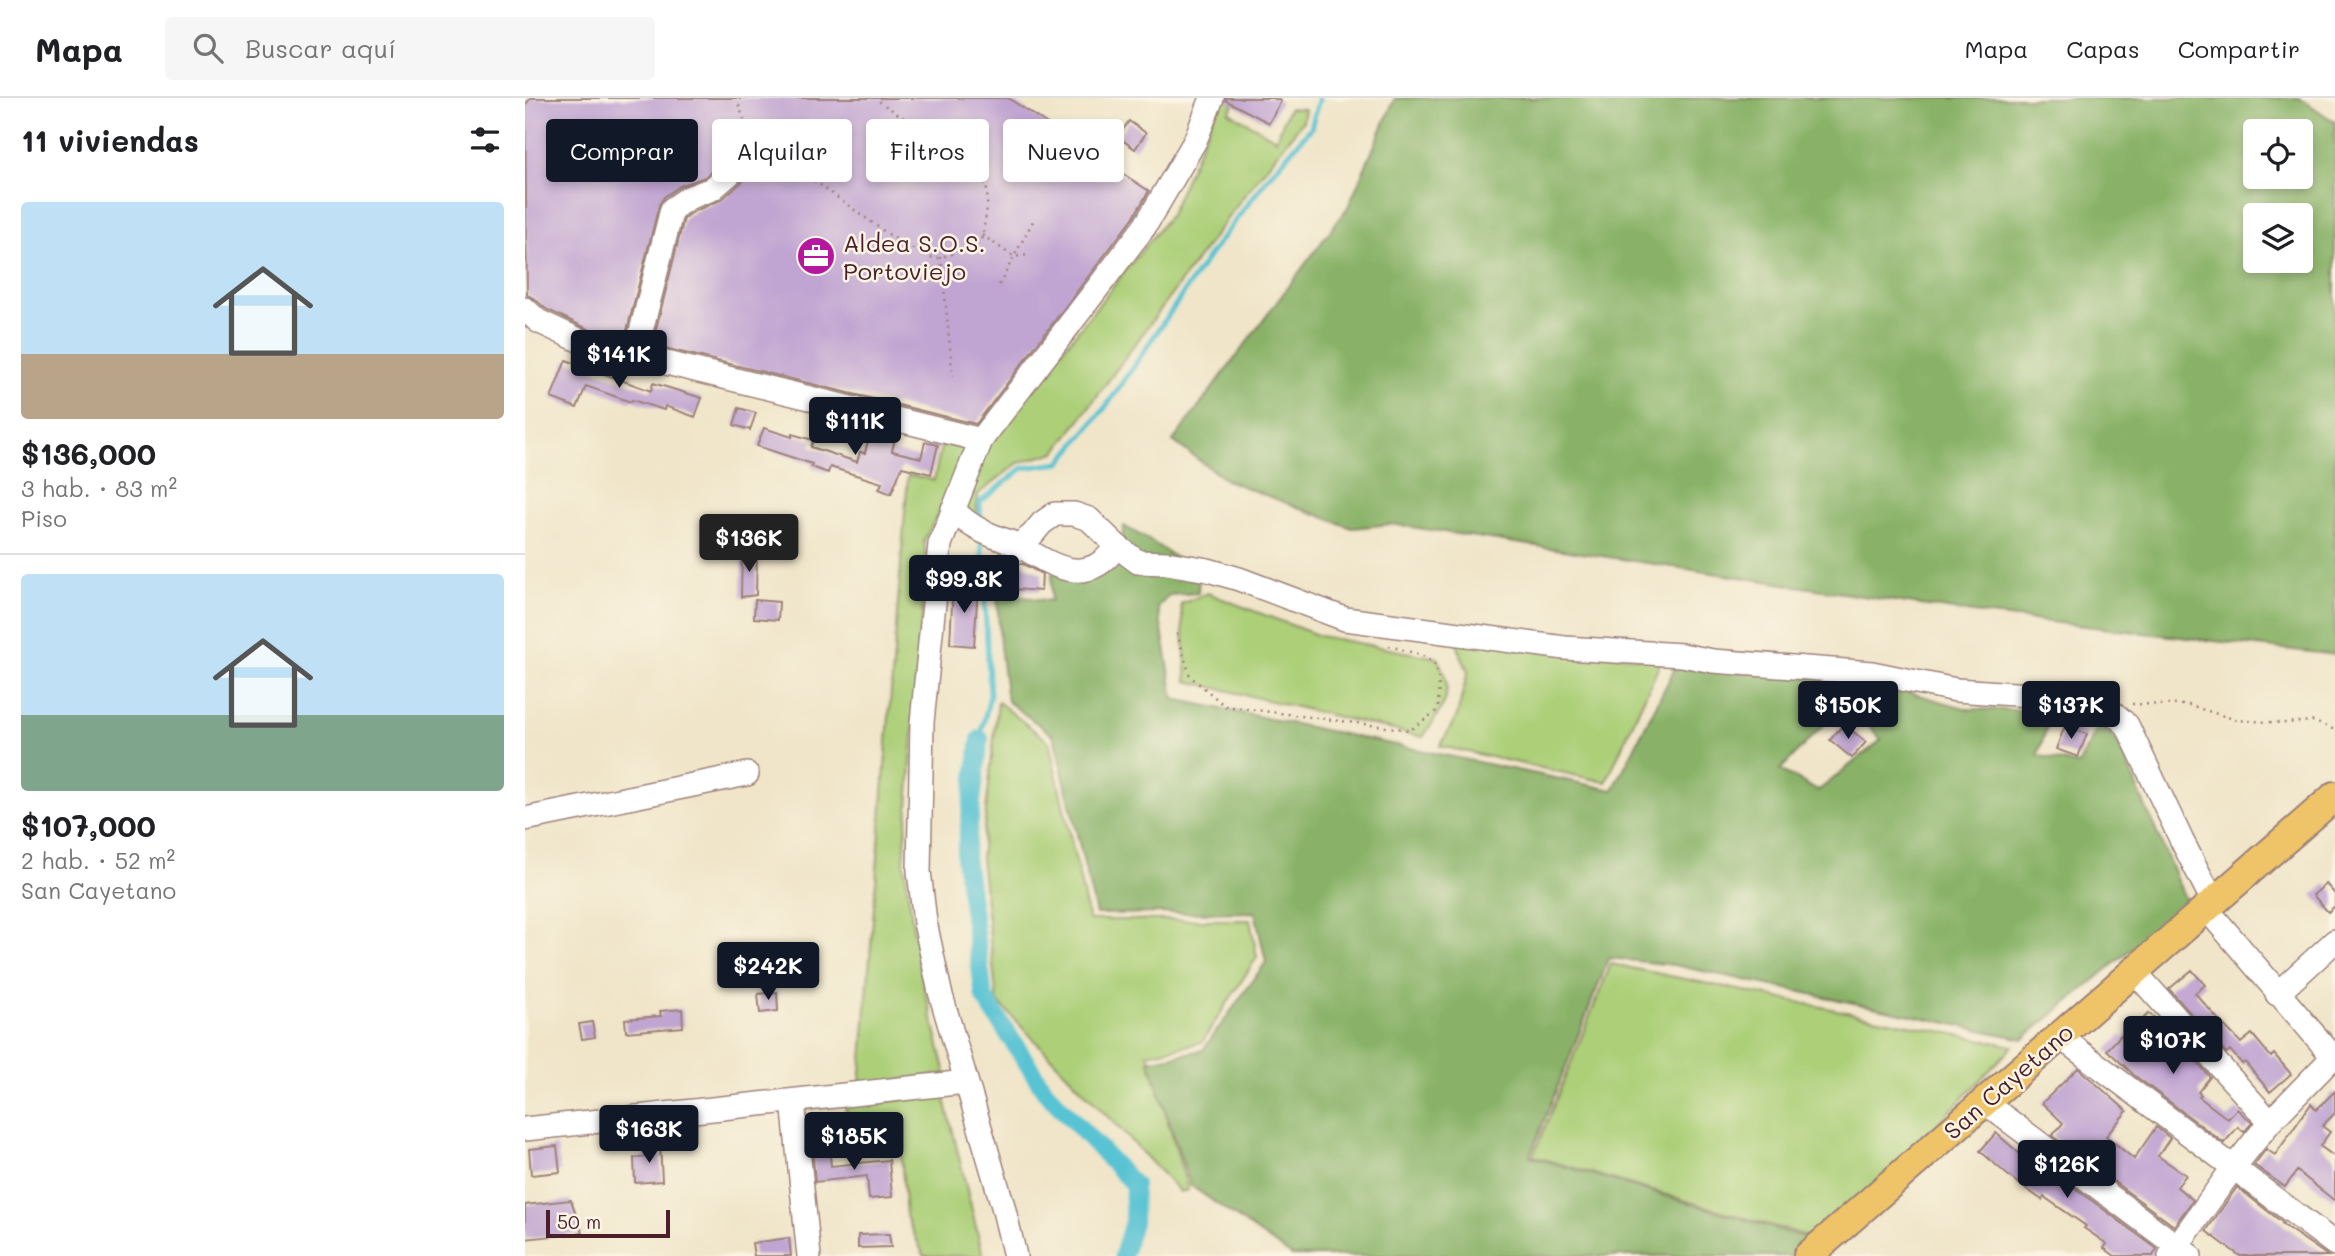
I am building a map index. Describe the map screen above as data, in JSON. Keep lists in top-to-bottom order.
{
  "streets": {
    "main road": ["San Cayetano"]
  },
  "places": {
    "office": ["Aldea S.O.S. Portoviejo"]
  },
  "scale_bar": "50 m",
  "page": {
    "header": "Mapa",
    "search": "Buscar aquí",
    "nav": ["Mapa", "Capas", "Compartir"],
    "heading": "11 viviendas",
    "chip": [
      "Comprar",
      "Alquilar",
      "Filtros",
      "Nuevo"
    ],
    "list": [
      {
        "name": "$136,000",
        "note": "3 hab. · 83 m² · Piso"
      },
      {
        "name": "$107,000",
        "note": "2 hab. · 52 m² · San Cayetano"
      }
    ],
    "price": [
      "$141K",
      "$111K",
      "$136K",
      "$99.3K",
      "$150K",
      "$137K",
      "$242K",
      "$107K",
      "$163K",
      "$185K",
      "$126K"
    ],
    "scale": "50 m"
  }
}
